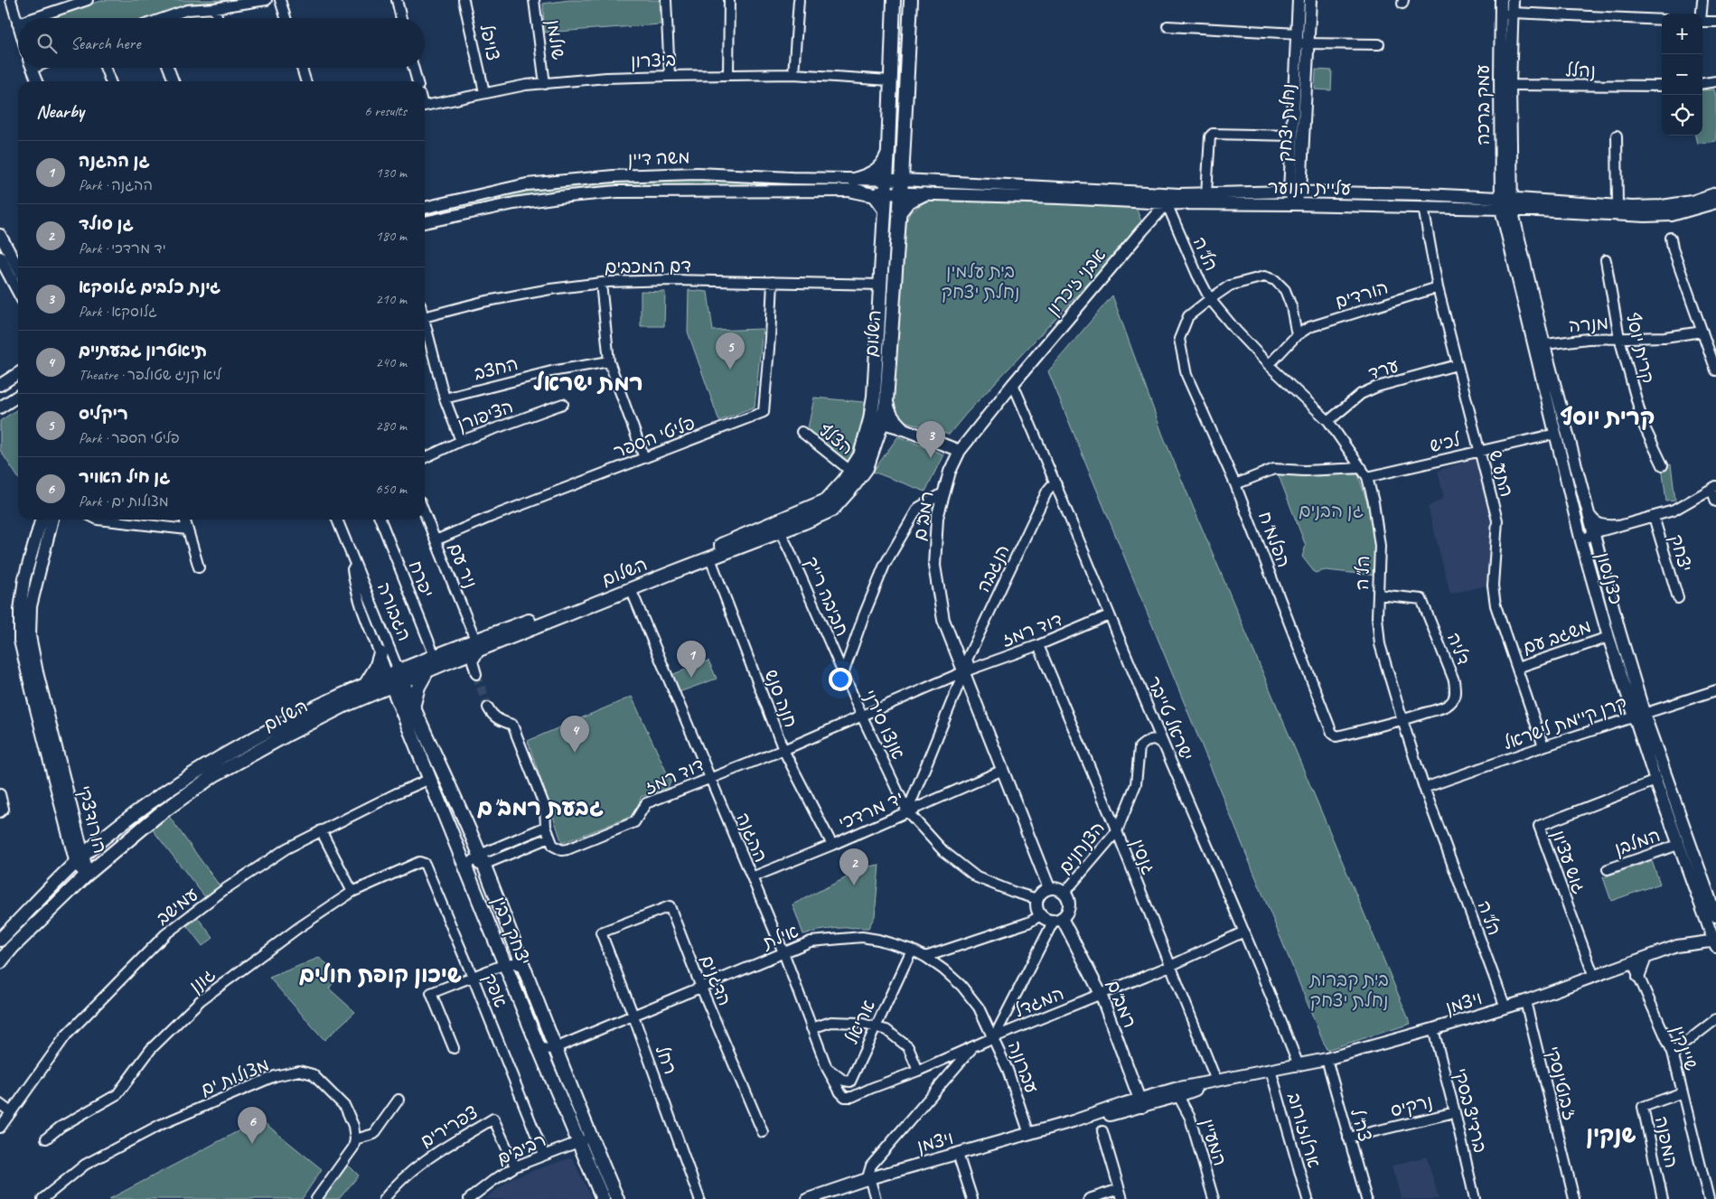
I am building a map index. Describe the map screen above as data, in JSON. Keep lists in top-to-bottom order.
{
  "streets": {
    "main road": ["השלום", "יצחק רבין"],
    "street": [
      "שולמן",
      "צויפל",
      "ביצרון",
      "נהלל",
      "עמק ברכה",
      "נחלת יצחק",
      "משה דיין",
      "עליית הנוער",
      "הל\"ה",
      "דם המכבים",
      "אבני זיכרון",
      "הורדים",
      "מנרה",
      "קרית יוסף",
      "החצב",
      "ערד",
      "הציפורן",
      "פליטי הספר",
      "הצלף",
      "לכיש",
      "התע\"ש",
      "רמב\"ם",
      "הפלמ\"ח",
      "יצחק",
      "ניר עם",
      "הנגבה",
      "כצנלסון",
      "יפרח",
      "חביבה רייך",
      "הגבורה",
      "דוד רמז",
      "משגב עם",
      "דליה",
      "חנה סנש",
      "ישראל טייבר",
      "קרן קיימת לישראל",
      "אנצו סירני",
      "יד מרדכי",
      "הורודצקי",
      "ההגנה",
      "המלבן",
      "הצנחנים",
      "גנסין",
      "גוש עציון",
      "עמישב",
      "אילת",
      "גונן",
      "הדגנים",
      "אפק",
      "המגדל",
      "ויצמן",
      "אריאל",
      "שיינקין",
      "רחל",
      "עברונה",
      "מצולות ים",
      "ז'בוטינסקי",
      "נרקיס",
      "ברדיצ'בסקי",
      "צה\"ל",
      "צפרירים",
      "ארלוזורוב",
      "המעיין",
      "המפנה",
      "רביבים"
    ]
  },
  "crossings": [
    ["שולמן", "ביצרון"],
    ["צויפל", "ביצרון"],
    ["ביצרון", "השלום"],
    ["נהלל", "עמק ברכה"],
    ["עמק ברכה", "עליית הנוער"],
    ["עמק ברכה", "כצנלסון"],
    ["נחלת יצחק", "עליית הנוער"],
    ["משה דיין", "עליית הנוער"],
    ["משה דיין", "השלום"],
    ["עליית הנוער", "הל\"ה"],
    ["עליית הנוער", "אבני זיכרון"],
    ["עליית הנוער", "השלום"],
    ["עליית הנוער", "התע\"ש"],
    ["עליית הנוער", "כצנלסון"],
    ["הל\"ה", "אבני זיכרון"],
    ["הל\"ה", "הורדים"],
    ["הל\"ה", "ערד"],
    ["הל\"ה", "לכיש"],
    ["הל\"ה", "הפלמ\"ח"],
    ["הל\"ה", "דליה"],
    ["הל\"ה", "קרן קיימת לישראל"],
    ["הל\"ה", "ויצמן"],
    ["דם המכבים", "השלום"],
    ["דם המכבים", "פליטי הספר"],
    ["אבני זיכרון", "רמב\"ם"],
    ["אבני זיכרון", "ישראל טייבר"],
    ["הורדים", "התע\"ש"],
    ["מנרה", "קרית יוסף"],
    ["מנרה", "כצנלסון"],
    ["השלום", "הצלף"],
    ["השלום", "ניר עם"],
    ["השלום", "יפרח"],
    ["השלום", "חביבה רייך"],
    ["השלום", "הגבורה"],
    ["השלום", "חנה סנש"],
    ["השלום", "הורודצקי"],
    ["השלום", "ההגנה"],
    ["השלום", "יצחק רבין"],
    ["ערד", "התע\"ש"],
    ["פליטי הספר", "ניר עם"],
    ["לכיש", "התע\"ש"],
    ["לכיש", "כצנלסון"],
    ["התע\"ש", "משגב עם"],
    ["התע\"ש", "קרן קיימת לישראל"],
    ["רמב\"ם", "הנגבה"],
    ["רמב\"ם", "דוד רמז"],
    ["רמב\"ם", "ישראל טייבר"],
    ["רמב\"ם", "אנצו סירני"],
    ["רמב\"ם", "יד מרדכי"],
    ["רמב\"ם", "הצנחנים"],
    ["רמב\"ם", "המגדל"],
    ["רמב\"ם", "ויצמן"],
    ["הפלמ\"ח", "דליה"],
    ["הנגבה", "דוד רמז"],
    ["הנגבה", "ישראל טייבר"],
    ["הנגבה", "אנצו סירני"],
    ["הנגבה", "יד מרדכי"],
    ["כצנלסון", "משגב עם"],
    ["כצנלסון", "קרן קיימת לישראל"],
    ["כצנלסון", "המלבן"],
    ["כצנלסון", "גוש עציון"],
    ["כצנלסון", "ויצמן"],
    ["חביבה רייך", "אנצו סירני"],
    ["הגבורה", "יצחק רבין"],
    ["דוד רמז", "חנה סנש"],
    ["דוד רמז", "ישראל טייבר"],
    ["דוד רמז", "אנצו סירני"],
    ["דוד רמז", "ההגנה"],
    ["דוד רמז", "גנסין"],
    ["חנה סנש", "יד מרדכי"],
    ["ישראל טייבר", "הצנחנים"],
    ["ישראל טייבר", "המגדל"],
    ["ישראל טייבר", "ויצמן"],
    ["אנצו סירני", "יד מרדכי"],
    ["אנצו סירני", "הצנחנים"],
    ["יד מרדכי", "ההגנה"],
    ["ההגנה", "אילת"],
    ["ההגנה", "המגדל"],
    ["ההגנה", "אריאל"],
    ["הצנחנים", "גנסין"],
    ["גנסין", "המגדל"],
    ["גנסין", "ויצמן"],
    ["גוש עציון", "ויצמן"],
    ["עמישב", "יצחק רבין"],
    ["יצחק רבין", "אילת"],
    ["יצחק רבין", "רביבים"],
    ["אילת", "הדגנים"],
    ["אילת", "אריאל"],
    ["אילת", "רחל"],
    ["אילת", "עברונה"],
    ["גונן", "אפק"],
    ["הדגנים", "רחל"],
    ["אפק", "רביבים"],
    ["המגדל", "עברונה"],
    ["ויצמן", "שיינקין"],
    ["ויצמן", "עברונה"],
    ["ויצמן", "ז'בוטינסקי"],
    ["ויצמן", "ברדיצ'בסקי"],
    ["ויצמן", "צה\"ל"],
    ["ויצמן", "ארלוזורוב"],
    ["ויצמן", "המעיין"],
    ["שיינקין", "המפנה"],
    ["נרקיס", "ברדיצ'בסקי"],
    ["נרקיס", "צה\"ל"],
    ["צפרירים", "רביבים"]
  ],
  "districts": [
    "רמת ישראל",
    "קרית יוסף",
    "גבעת רמב\"ם",
    "שיכון קופת חולים",
    "שנקין"
  ],
  "parks": ["בית עלמין נחלת יצחק", "גן הבנים", "בית קברות נחלת יצחק"],
  "page": {
    "map_buttons": ["+", "−"],
    "search": "Search here",
    "heading": ["Nearby", "6 results"],
    "list": [
      {
        "mark": "1",
        "name": "גן ההגנה",
        "note": "Park · ההגנה",
        "value": "130 m"
      },
      {
        "mark": "2",
        "name": "גן סולד",
        "note": "Park · יד מרדכי",
        "value": "180 m"
      },
      {
        "mark": "3",
        "name": "גינת כלבים גלוסקא",
        "note": "Park · גלוסקא",
        "value": "210 m"
      },
      {
        "mark": "4",
        "name": "תיאטרון גבעתיים",
        "note": "Theatre · ליא קניג שטולפר",
        "value": "240 m"
      },
      {
        "mark": "5",
        "name": "ריקליס",
        "note": "Park · פליטי הספר",
        "value": "280 m"
      },
      {
        "mark": "6",
        "name": "גן חיל האויר",
        "note": "Park · מצולות ים",
        "value": "650 m"
      }
    ],
    "pins": [
      "5",
      "3",
      "1",
      "4",
      "2",
      "6"
    ]
  }
}
